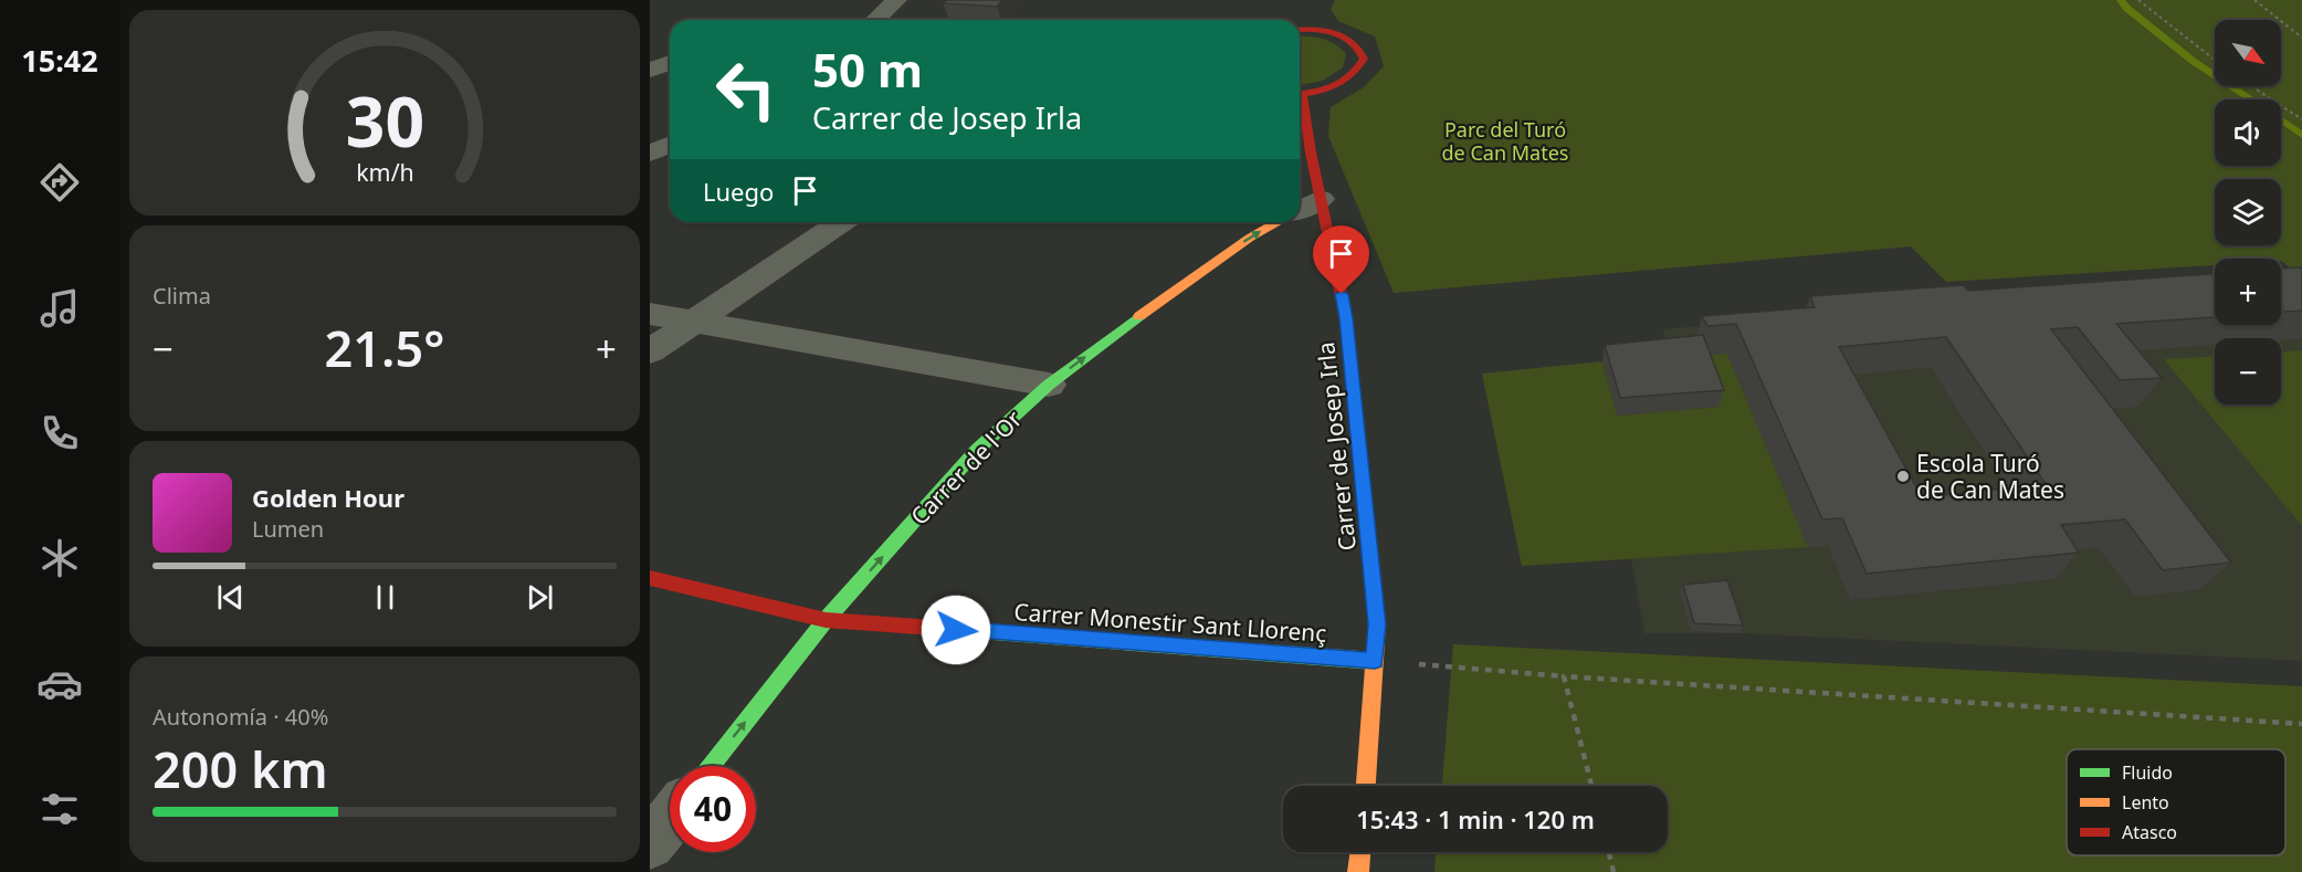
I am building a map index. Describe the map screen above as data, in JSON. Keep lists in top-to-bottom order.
{
  "streets": {
    "street": ["Carrer de Josep Irla", "Carrer de l'Or", "Carrer Monestir Sant Llorenç"]
  },
  "crossings": [
    ["Carrer de Josep Irla", "Carrer de l'Or"],
    ["Carrer de Josep Irla", "Carrer Monestir Sant Llorenç"],
    ["Carrer de l'Or", "Carrer Monestir Sant Llorenç"]
  ],
  "one_way": ["Carrer de l'Or"],
  "parks": ["Parc del Turó de Can Mates"],
  "places": ["Escola Turó de Can Mates"],
  "legend": ["Fluido", "Lento", "Atasco"],
  "north": "bottom right",
  "page": {
    "tabs": "15:42",
    "map_buttons": ["+", "−"],
    "turn": ["50 m", "Carrer de Josep Irla"],
    "then": "Luego",
    "tile": [
      "Clima",
      ["Autonomía · 40%", "200 km"]
    ],
    "heat": ["−", "21.5°", "+"],
    "song": ["Golden Hour", "Lumen"],
    "limit": "40",
    "trip": "15:43 · 1 min · 120 m",
    "gauge": ["30", "km/h"]
  }
}
